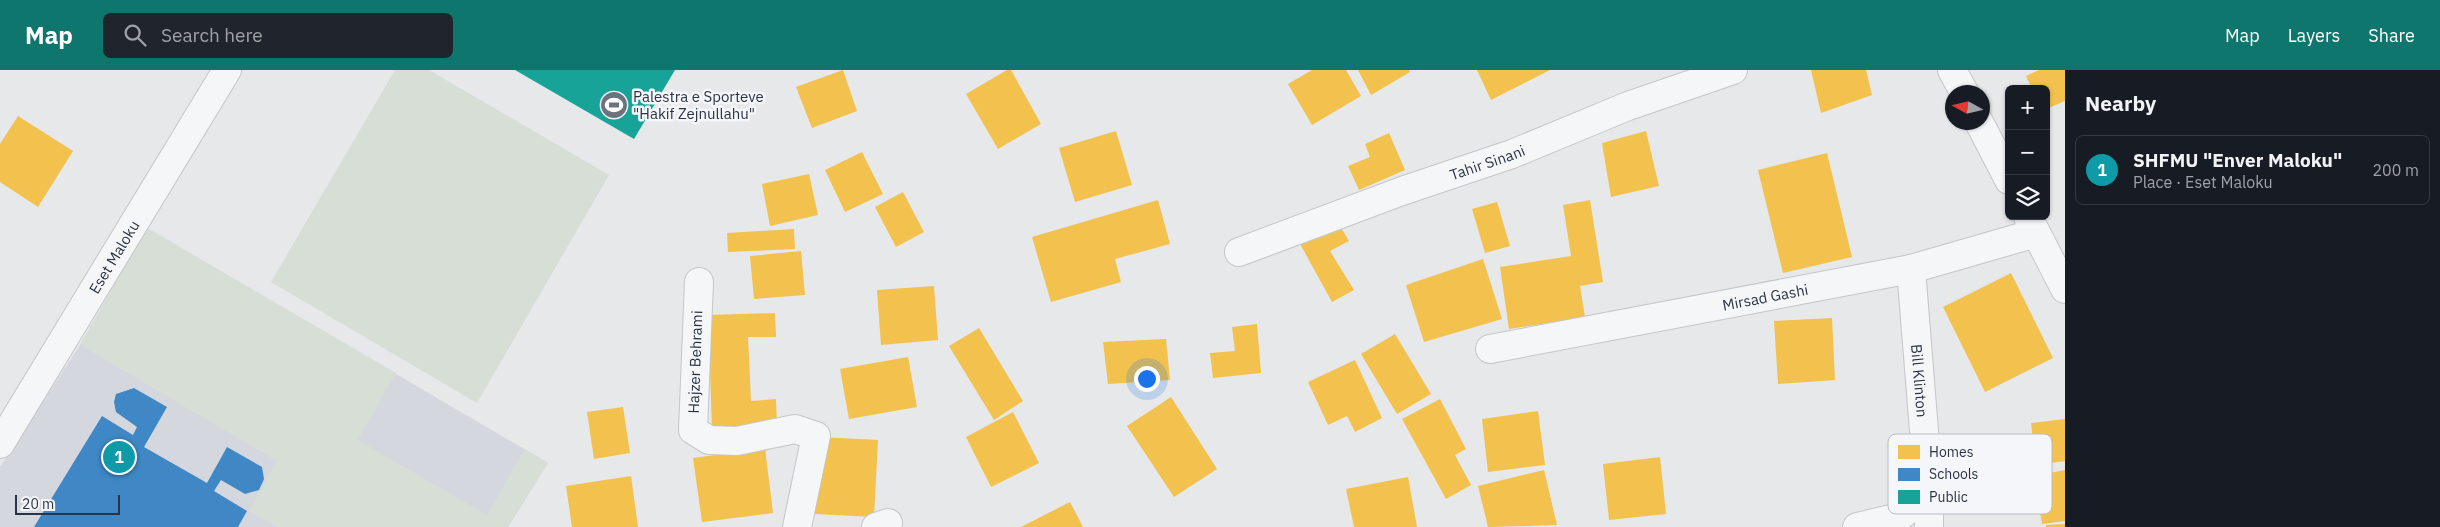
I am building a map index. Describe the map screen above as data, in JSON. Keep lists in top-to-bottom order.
{
  "streets": {
    "street": [
      "Tahir Sinani",
      "Eset Maloku",
      "Mirsad Gashi",
      "Hajzer Behrami",
      "Bill Klinton"
    ]
  },
  "crossings": [
    ["Mirsad Gashi", "Bill Klinton"]
  ],
  "places": {
    "sports": ["Palestra e Sporteve \"Hakif Zejnullahu\""]
  },
  "legend": ["Homes", "Schools", "Public"],
  "scale_bar": "20 m",
  "north": "left",
  "page": {
    "header": "Map",
    "search": "Search here",
    "nav": ["Map", "Layers", "Share"],
    "heading": "Nearby",
    "map_buttons": ["+", "−"],
    "list": [
      {
        "mark": "1",
        "name": "SHFMU \"Enver Maloku\"",
        "note": "Place · Eset Maloku",
        "value": "200 m"
      }
    ],
    "pins": "1",
    "scale": "20 m"
  }
}
